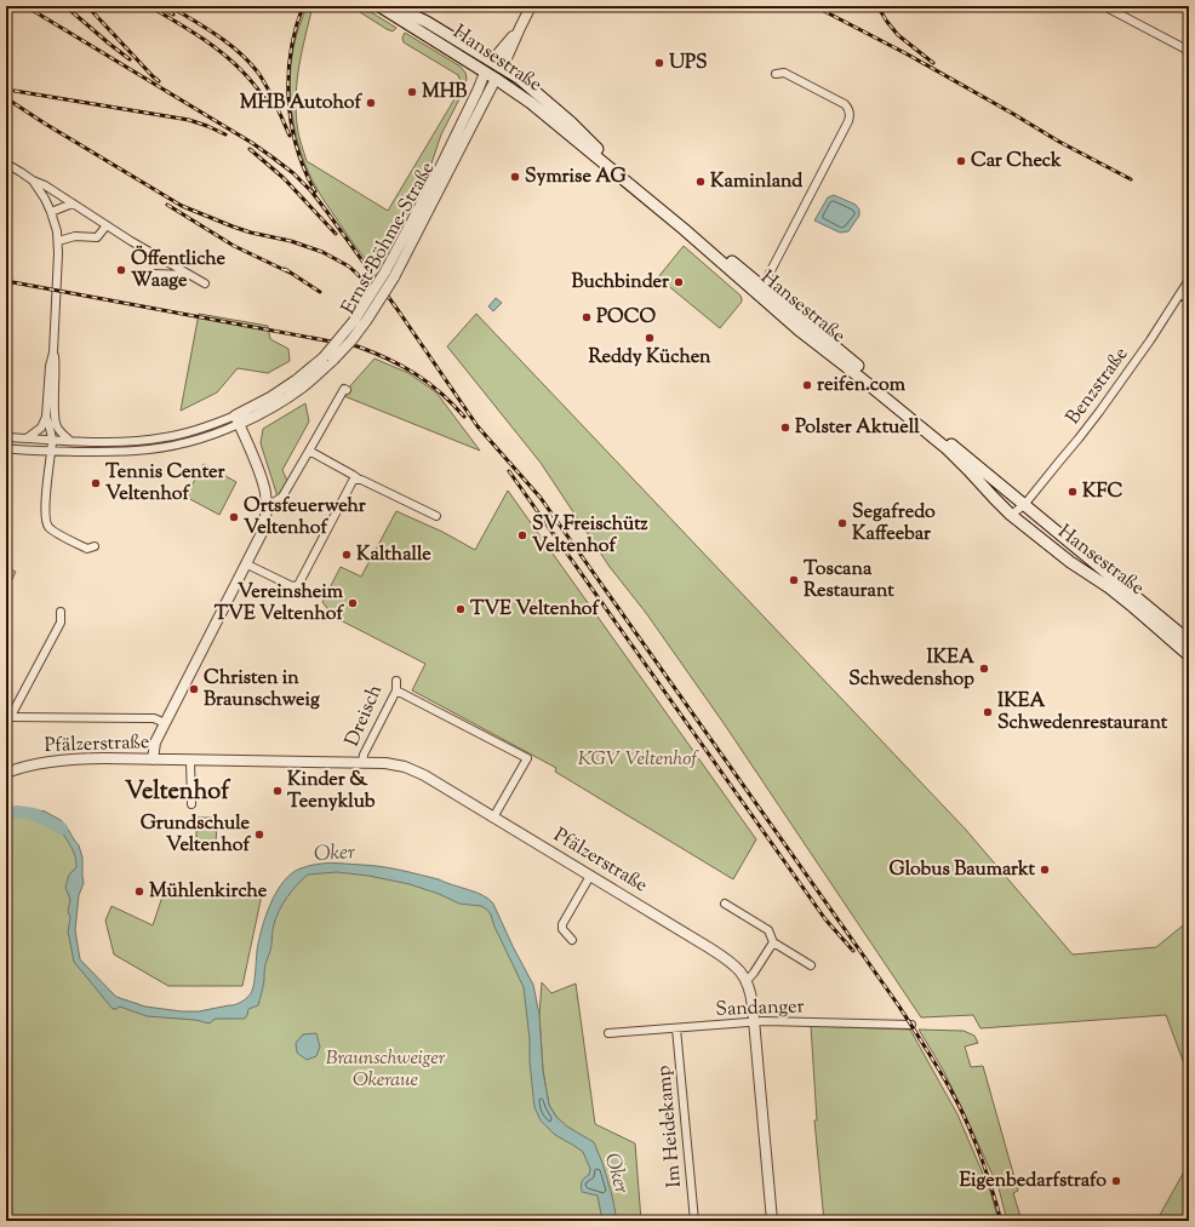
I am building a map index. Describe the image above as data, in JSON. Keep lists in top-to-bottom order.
{
  "streets": {
    "main road": ["Hansestraße", "Ernst-Böhme-Straße"],
    "street": [
      "Benzstraße",
      "Dreisch",
      "Pfälzerstraße",
      "Sandanger",
      "Im Heidekamp"
    ]
  },
  "crossings": [
    ["Hansestraße", "Ernst-Böhme-Straße"],
    ["Hansestraße", "Benzstraße"],
    ["Dreisch", "Pfälzerstraße"],
    ["Pfälzerstraße", "Sandanger"],
    ["Sandanger", "Im Heidekamp"]
  ],
  "districts": ["Veltenhof"],
  "water": ["Oker"],
  "parks": ["KGV Veltenhof", "Braunschweiger Okeraue"],
  "places": [
    "UPS",
    "MHB",
    "MHB Autohof",
    "Car Check",
    "Symrise AG",
    "Kaminland",
    "Öffentliche Waage",
    "Buchbinder",
    "POCO",
    "Reddy Küchen",
    "reifen.com",
    "Polster Aktuell",
    "Tennis Center Veltenhof",
    "KFC",
    "Ortsfeuerwehr Veltenhof",
    "Segafredo Kaffeebar",
    "SV Freischütz Veltenhof",
    "Kalthalle",
    "Toscana Restaurant",
    "Vereinsheim TVE Veltenhof",
    "TVE Veltenhof",
    "IKEA Schwedenshop",
    "Christen in Braunschweig",
    "IKEA Schwedenrestaurant",
    "Kinder & Teenyklub",
    "Grundschule Veltenhof",
    "Globus Baumarkt",
    "Mühlenkirche",
    "Eigenbedarfstrafo"
  ]
}
